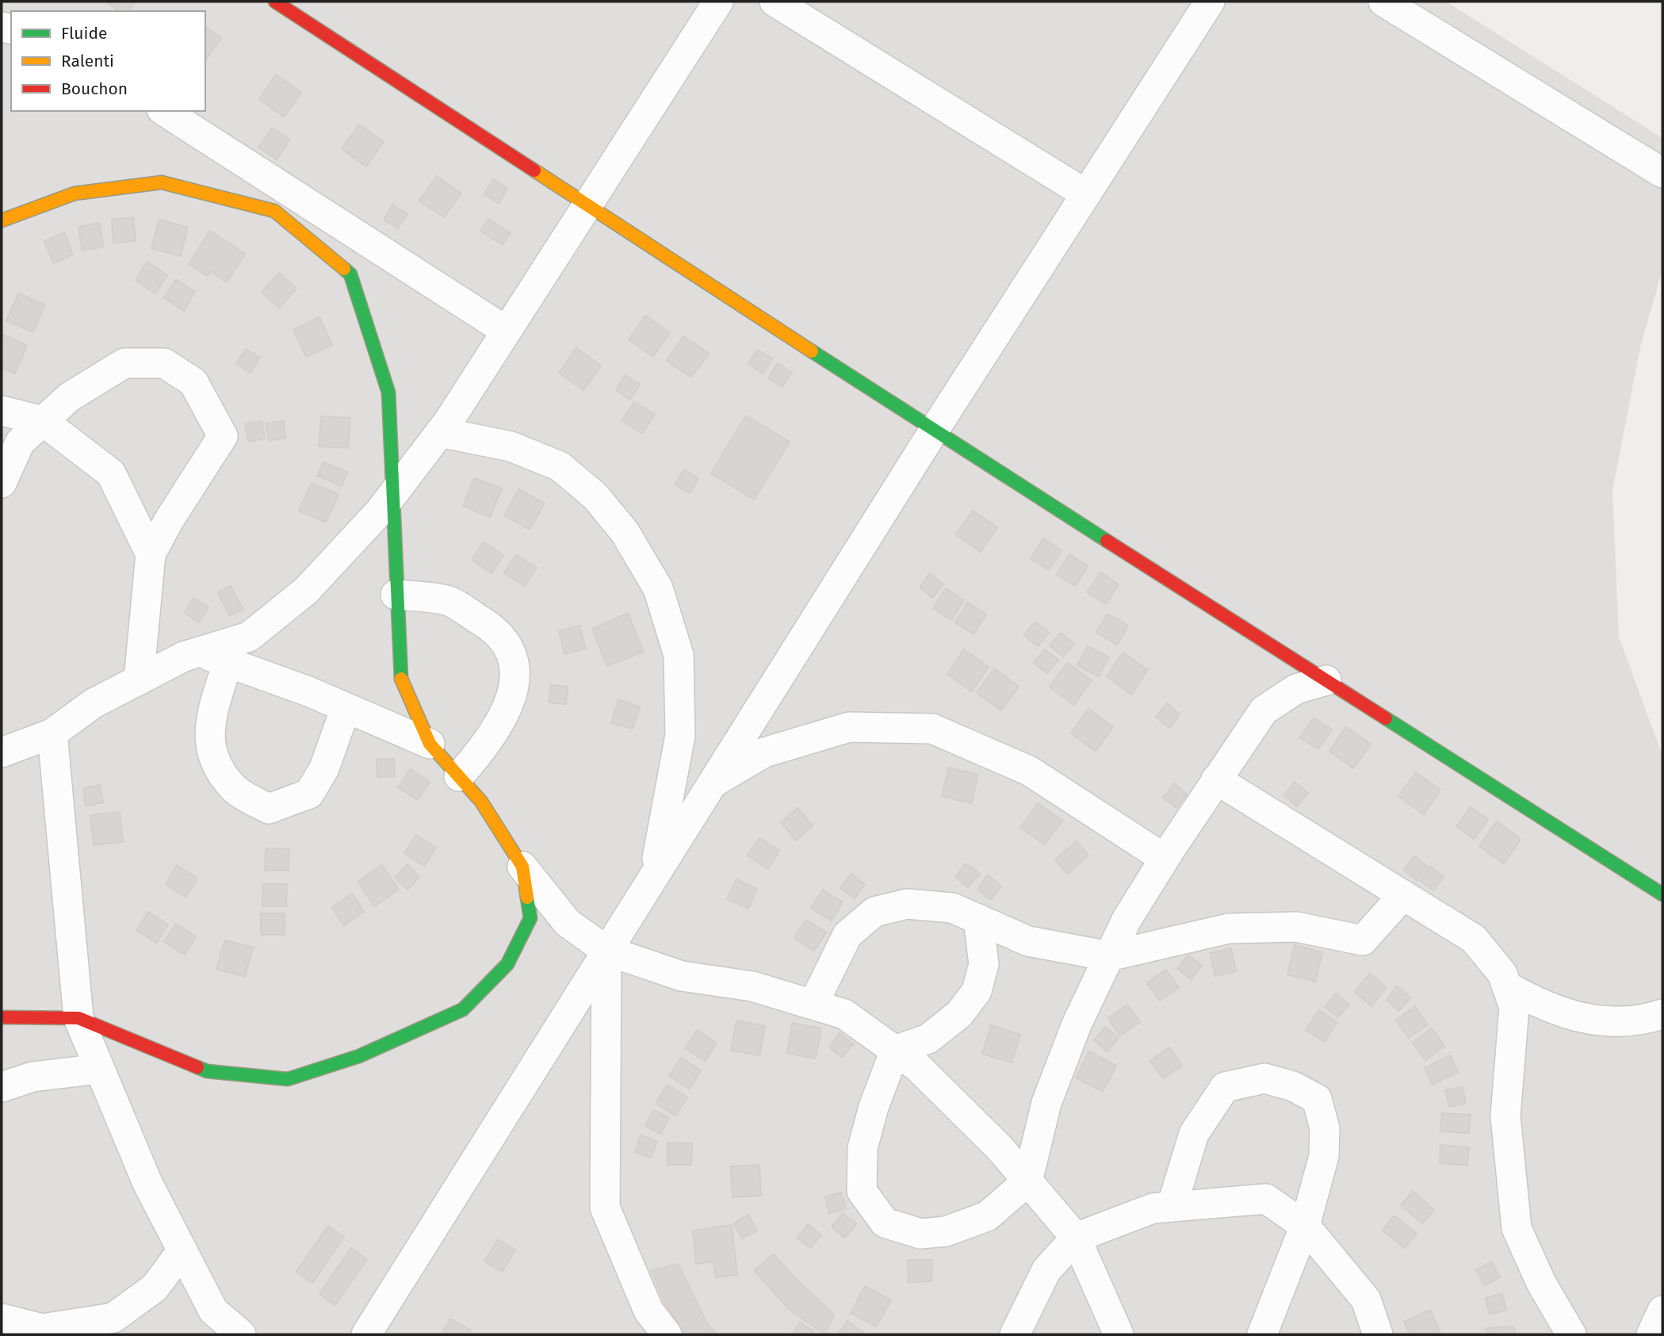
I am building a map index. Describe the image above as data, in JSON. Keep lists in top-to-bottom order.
{
  "legend": ["Fluide", "Ralenti", "Bouchon"]
}
